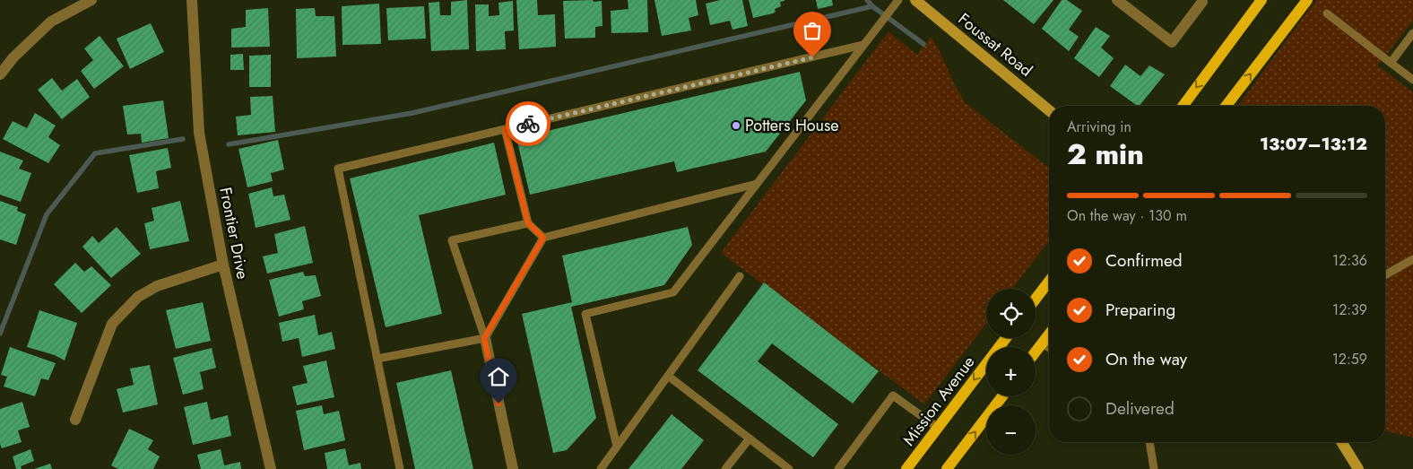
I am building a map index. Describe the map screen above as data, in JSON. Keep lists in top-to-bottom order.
{
  "streets": {
    "main road": ["Foussat Road", "Mission Avenue"],
    "street": ["Frontier Drive"]
  },
  "places": ["Potters House"],
  "page": {
    "heading": ["2 min", "Arriving in", "13:07–13:12"],
    "bar": "On the way · 130 m",
    "list": [
      ["Confirmed", "12:36"],
      ["Preparing", "12:39"],
      ["On the way", "12:59"],
      "Delivered"
    ],
    "map_buttons": ["+", "−"]
  }
}
